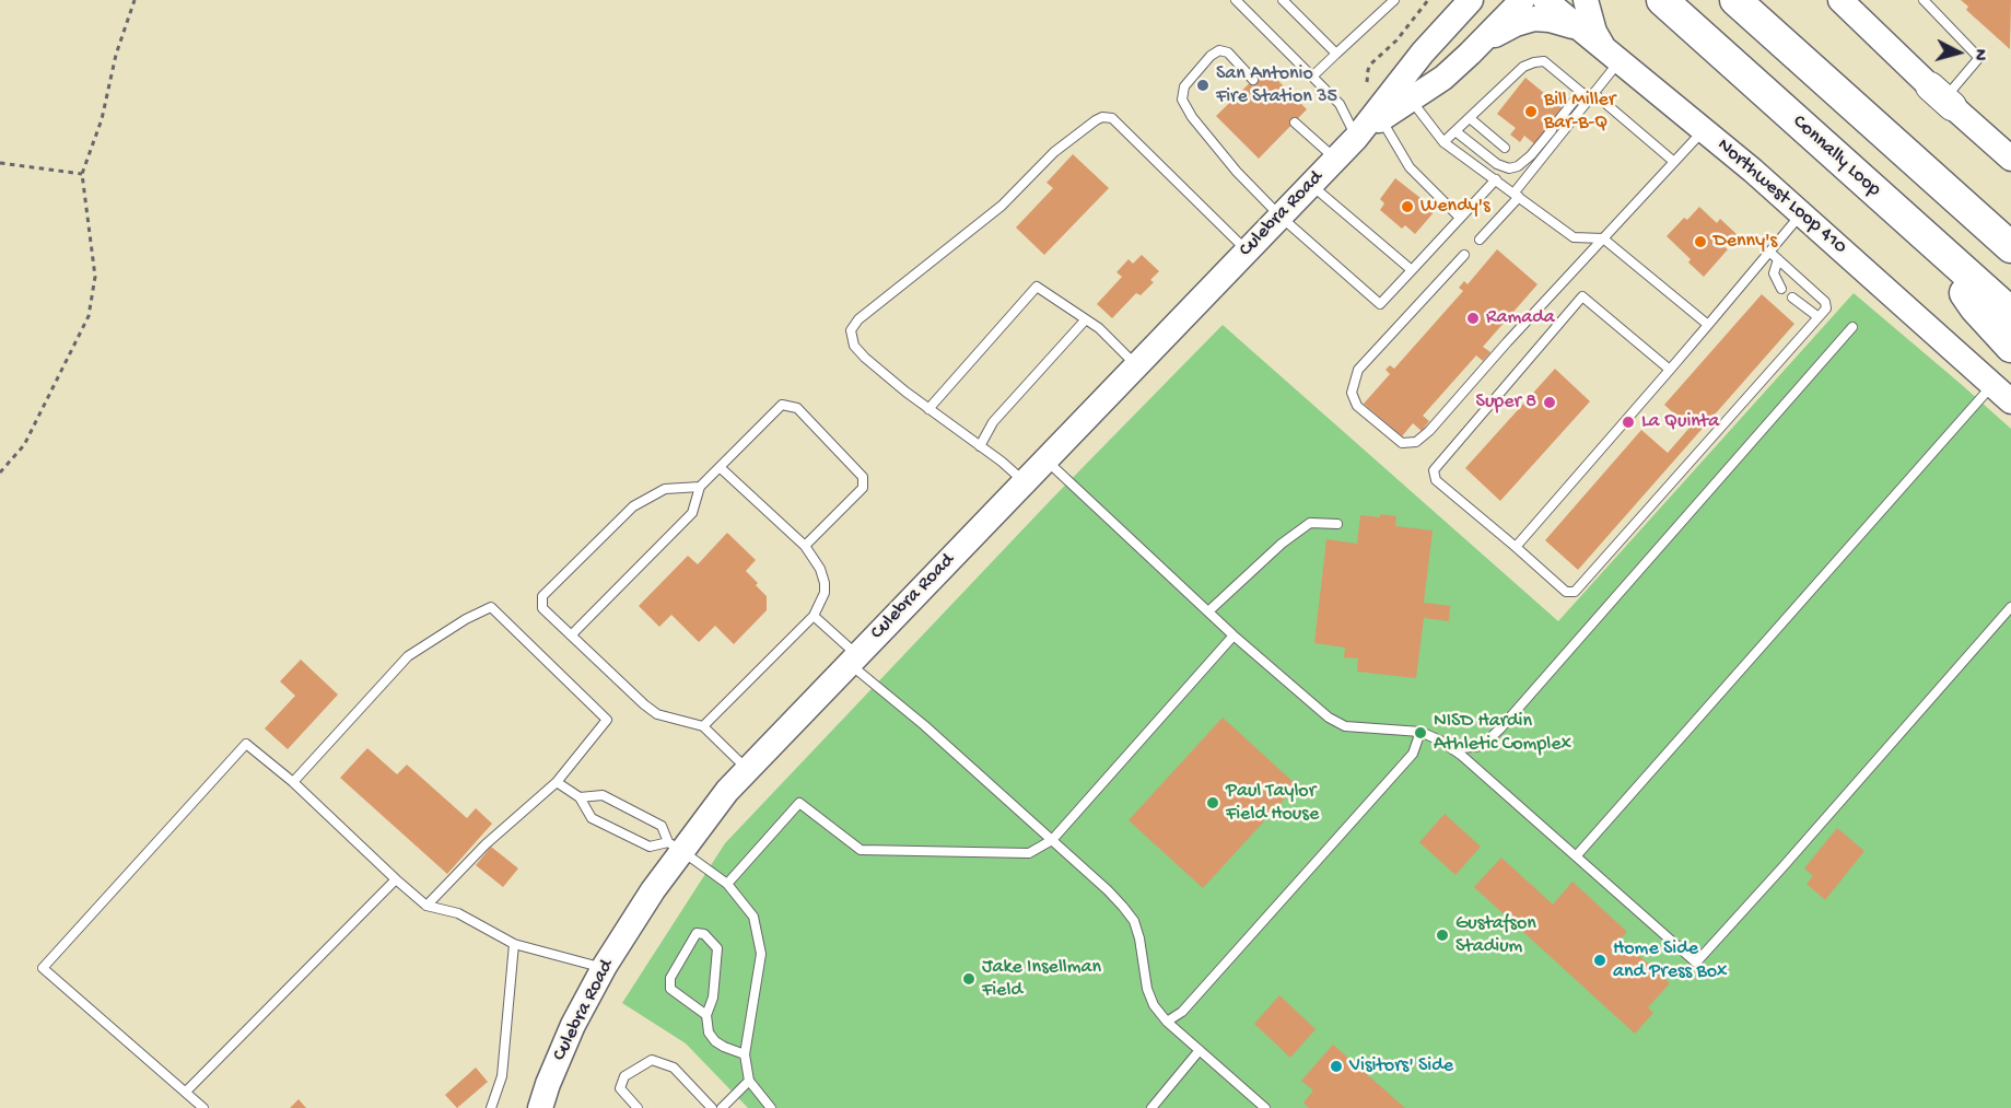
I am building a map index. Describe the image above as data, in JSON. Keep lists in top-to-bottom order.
{
  "streets": {
    "highway": ["Connally Loop"],
    "main road": ["Northwest Loop 410", "Culebra Road"]
  },
  "places": [
    "San Antonio Fire Station 35",
    "Bill Miller Bar-B-Q",
    "Wendy's",
    "Denny's",
    "Ramada",
    "Super 8",
    "La Quinta",
    "NISD Hardin Athletic Complex",
    "Paul Taylor Field House",
    "Gustafson Stadium",
    "Home Side and Press Box",
    "Jake Insellman Field",
    "Visitors' Side"
  ],
  "north": "right"
}
